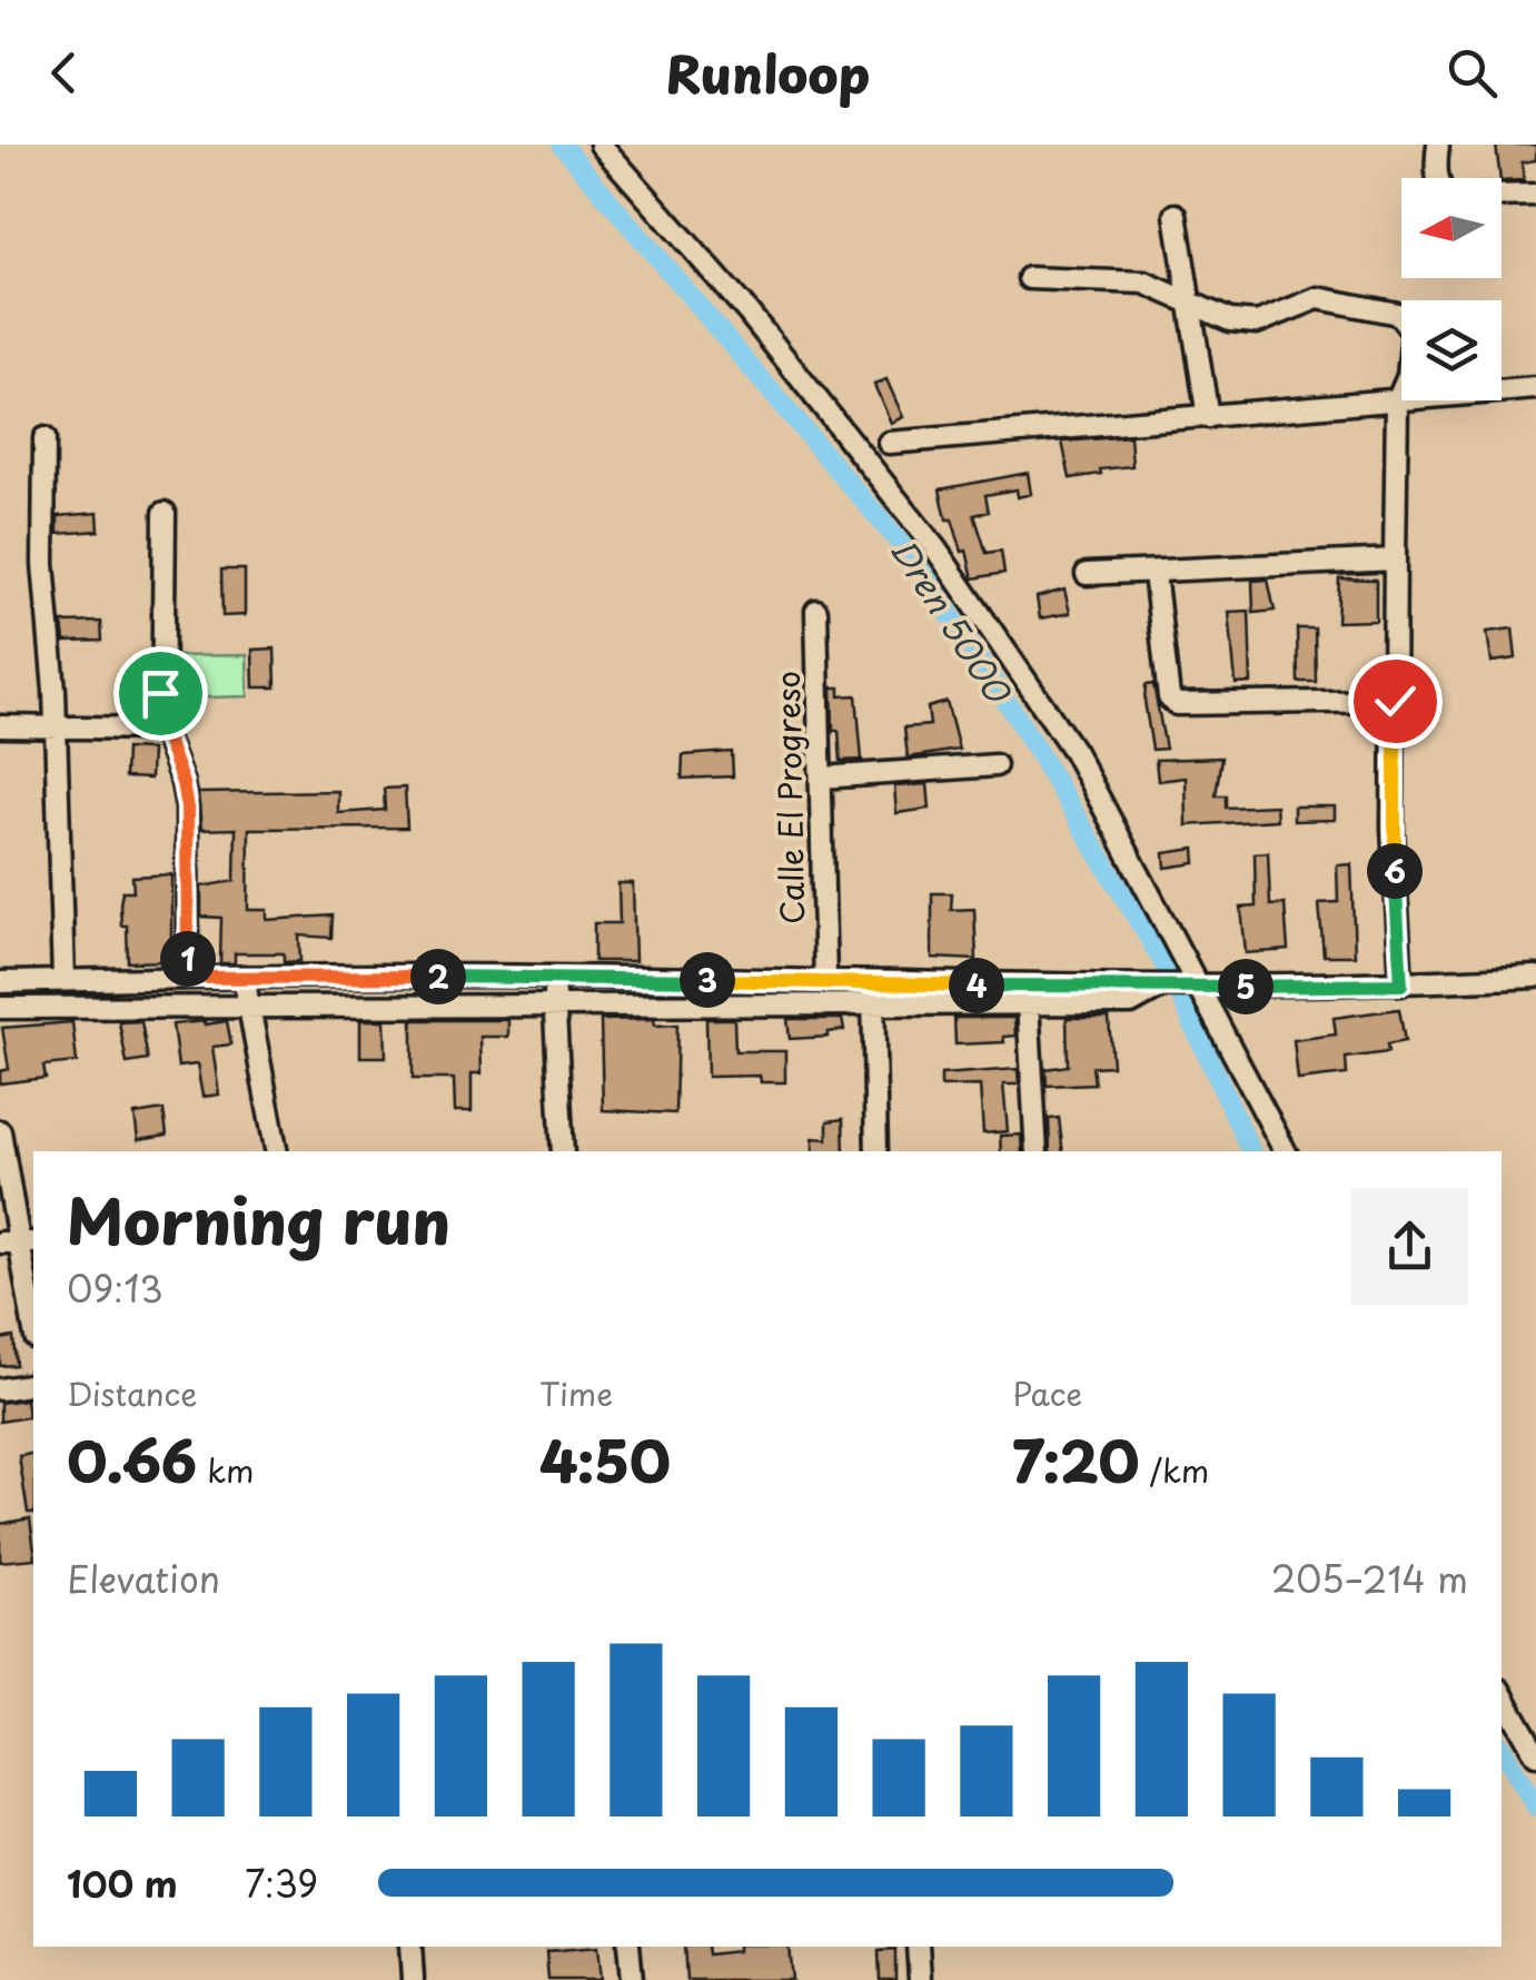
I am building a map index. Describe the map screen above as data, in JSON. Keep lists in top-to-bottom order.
{
  "streets": {
    "street": ["Calle El Progreso"]
  },
  "water": ["Dren 5000"],
  "north": "left",
  "page": {
    "header": "Runloop",
    "pins": [
      "6",
      "1",
      "2",
      "3",
      "4",
      "5"
    ],
    "heading": ["Morning run", "09:13"],
    "stats": [
      ["Distance", "0.66 km"],
      ["Time", "4:50"],
      ["Pace", "7:20 /km"]
    ],
    "chart": ["Elevation", "205–214 m"],
    "list": [
      {
        "name": "100 m",
        "note": "7:39"
      }
    ]
  }
}
